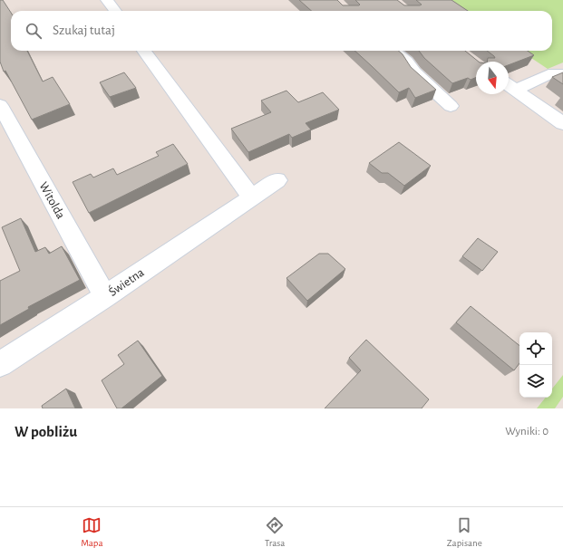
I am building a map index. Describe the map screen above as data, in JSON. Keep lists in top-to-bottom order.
{
  "streets": {
    "street": ["Witolda", "Świetna"]
  },
  "crossings": [
    ["Witolda", "Świetna"]
  ],
  "north": "bottom",
  "page": {
    "search": "Szukaj tutaj",
    "heading": ["W pobliżu", "Wyniki: 0"],
    "nav": ["Mapa", "Trasa", "Zapisane"]
  }
}
